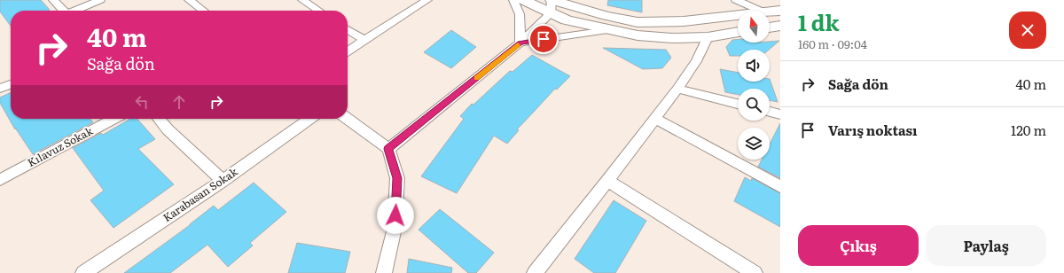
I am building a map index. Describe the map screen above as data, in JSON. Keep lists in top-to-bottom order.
{
  "streets": {
    "street": ["Kılavuz Sokak", "Karabasan Sokak"]
  },
  "north": "top",
  "page": {
    "heading": ["1 dk", "160 m · 09:04"],
    "turn": ["40 m", "Sağa dön"],
    "list": [
      {
        "name": "Sağa dön",
        "value": "40 m"
      },
      {
        "name": "Varış noktası",
        "value": "120 m"
      }
    ],
    "buttons": ["Çıkış", "Paylaş"]
  }
}
